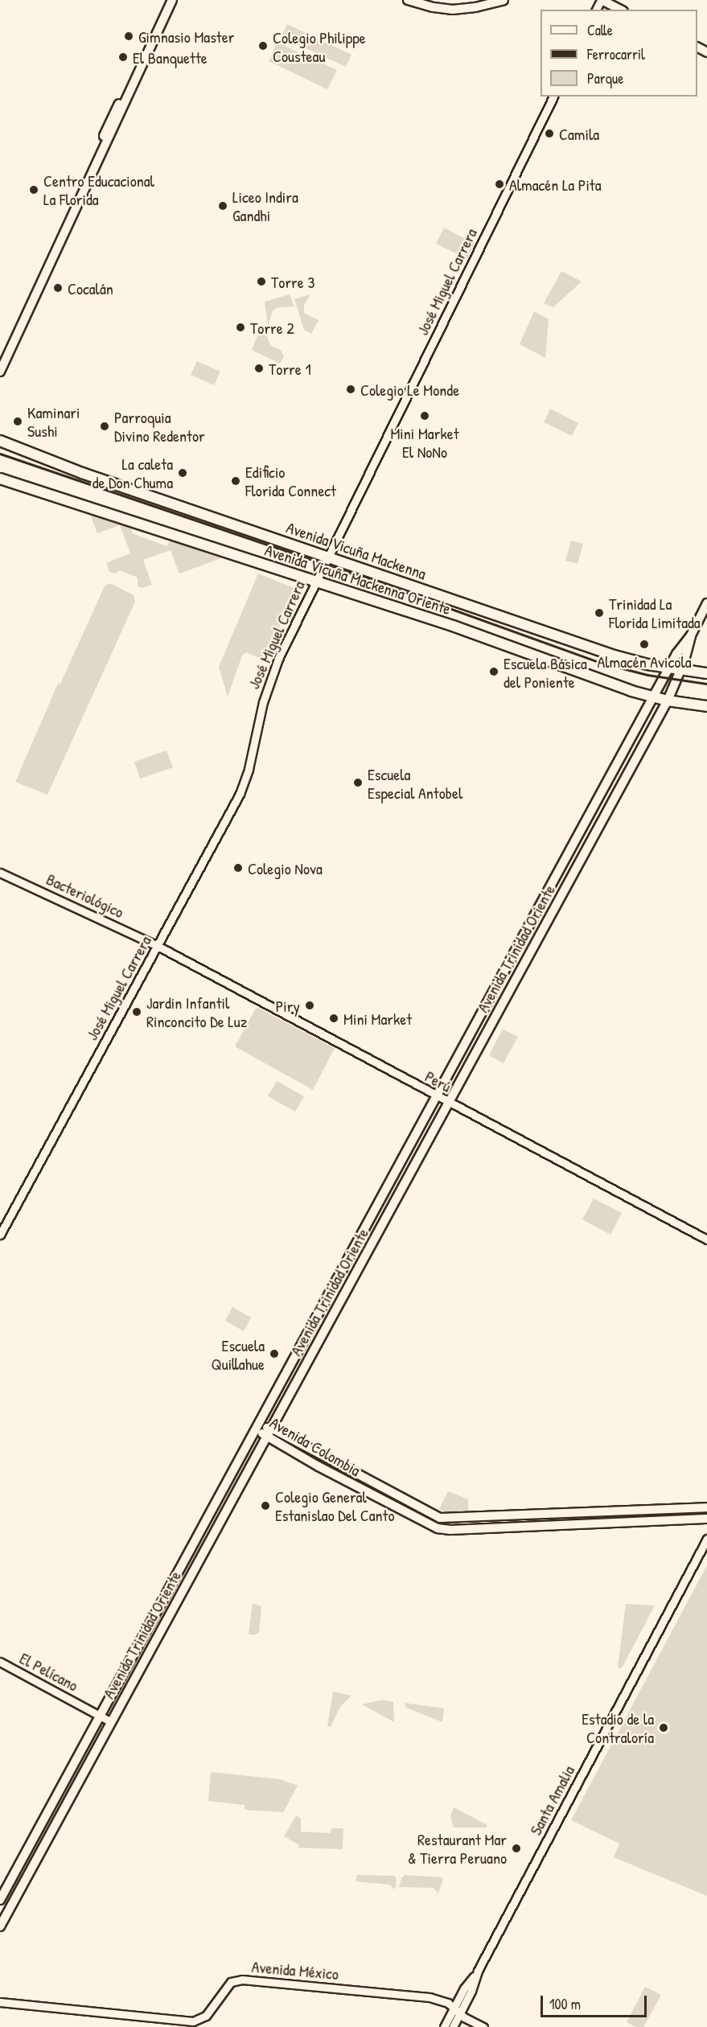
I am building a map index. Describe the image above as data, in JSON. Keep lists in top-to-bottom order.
{
  "streets": {
    "main road": [
      "Avenida Vicuña Mackenna",
      "Avenida Vicuña Mackenna Oriente",
      "Avenida Trinidad Oriente",
      "Avenida Colombia"
    ],
    "street": [
      "José Miguel Carrera",
      "Bacteriológico",
      "Perú",
      "El Pelícano",
      "Santa Amalia",
      "Avenida México"
    ]
  },
  "crossings": [
    ["José Miguel Carrera", "Avenida Vicuña Mackenna"],
    ["José Miguel Carrera", "Avenida Vicuña Mackenna Oriente"],
    ["José Miguel Carrera", "Bacteriológico"],
    ["José Miguel Carrera", "Perú"],
    ["Avenida Vicuña Mackenna", "Avenida Trinidad Oriente"],
    ["Avenida Vicuña Mackenna Oriente", "Avenida Trinidad Oriente"],
    ["Bacteriológico", "Perú"],
    ["Avenida Trinidad Oriente", "Perú"],
    ["Avenida Trinidad Oriente", "Avenida Colombia"],
    ["Avenida Trinidad Oriente", "El Pelícano"],
    ["Santa Amalia", "Avenida México"]
  ],
  "places": [
    "Gimnasio Master",
    "Colegio Philippe Cousteau",
    "El Banquette",
    "Camila",
    "Almacén La Pita",
    "Centro Educacional La Florida",
    "Liceo Indira Gandhi",
    "Torre 3",
    "Cocalán",
    "Torre 2",
    "Torre 1",
    "Colegio Le Monde",
    "Mini Market El NoNo",
    "Kaminari Sushi",
    "Parroquia Divino Redentor",
    "La caleta de Don Chuma",
    "Edificio Florida Connect",
    "Trinidad La Florida Limitada",
    "Almacén Avicola",
    "Escuela Básica del Poniente",
    "Escuela Especial Antobel",
    "Colegio Nova",
    "Piry",
    "Jardin Infantil Rinconcito De Luz",
    "Mini Market",
    "Escuela Quillahue",
    "Colegio General Estanislao Del Canto",
    "Estadio de la Contraloría",
    "Restaurant Mar & Tierra Peruano"
  ],
  "legend": ["Calle", "Ferrocarril", "Parque"],
  "scale_bar": "100 m"
}
